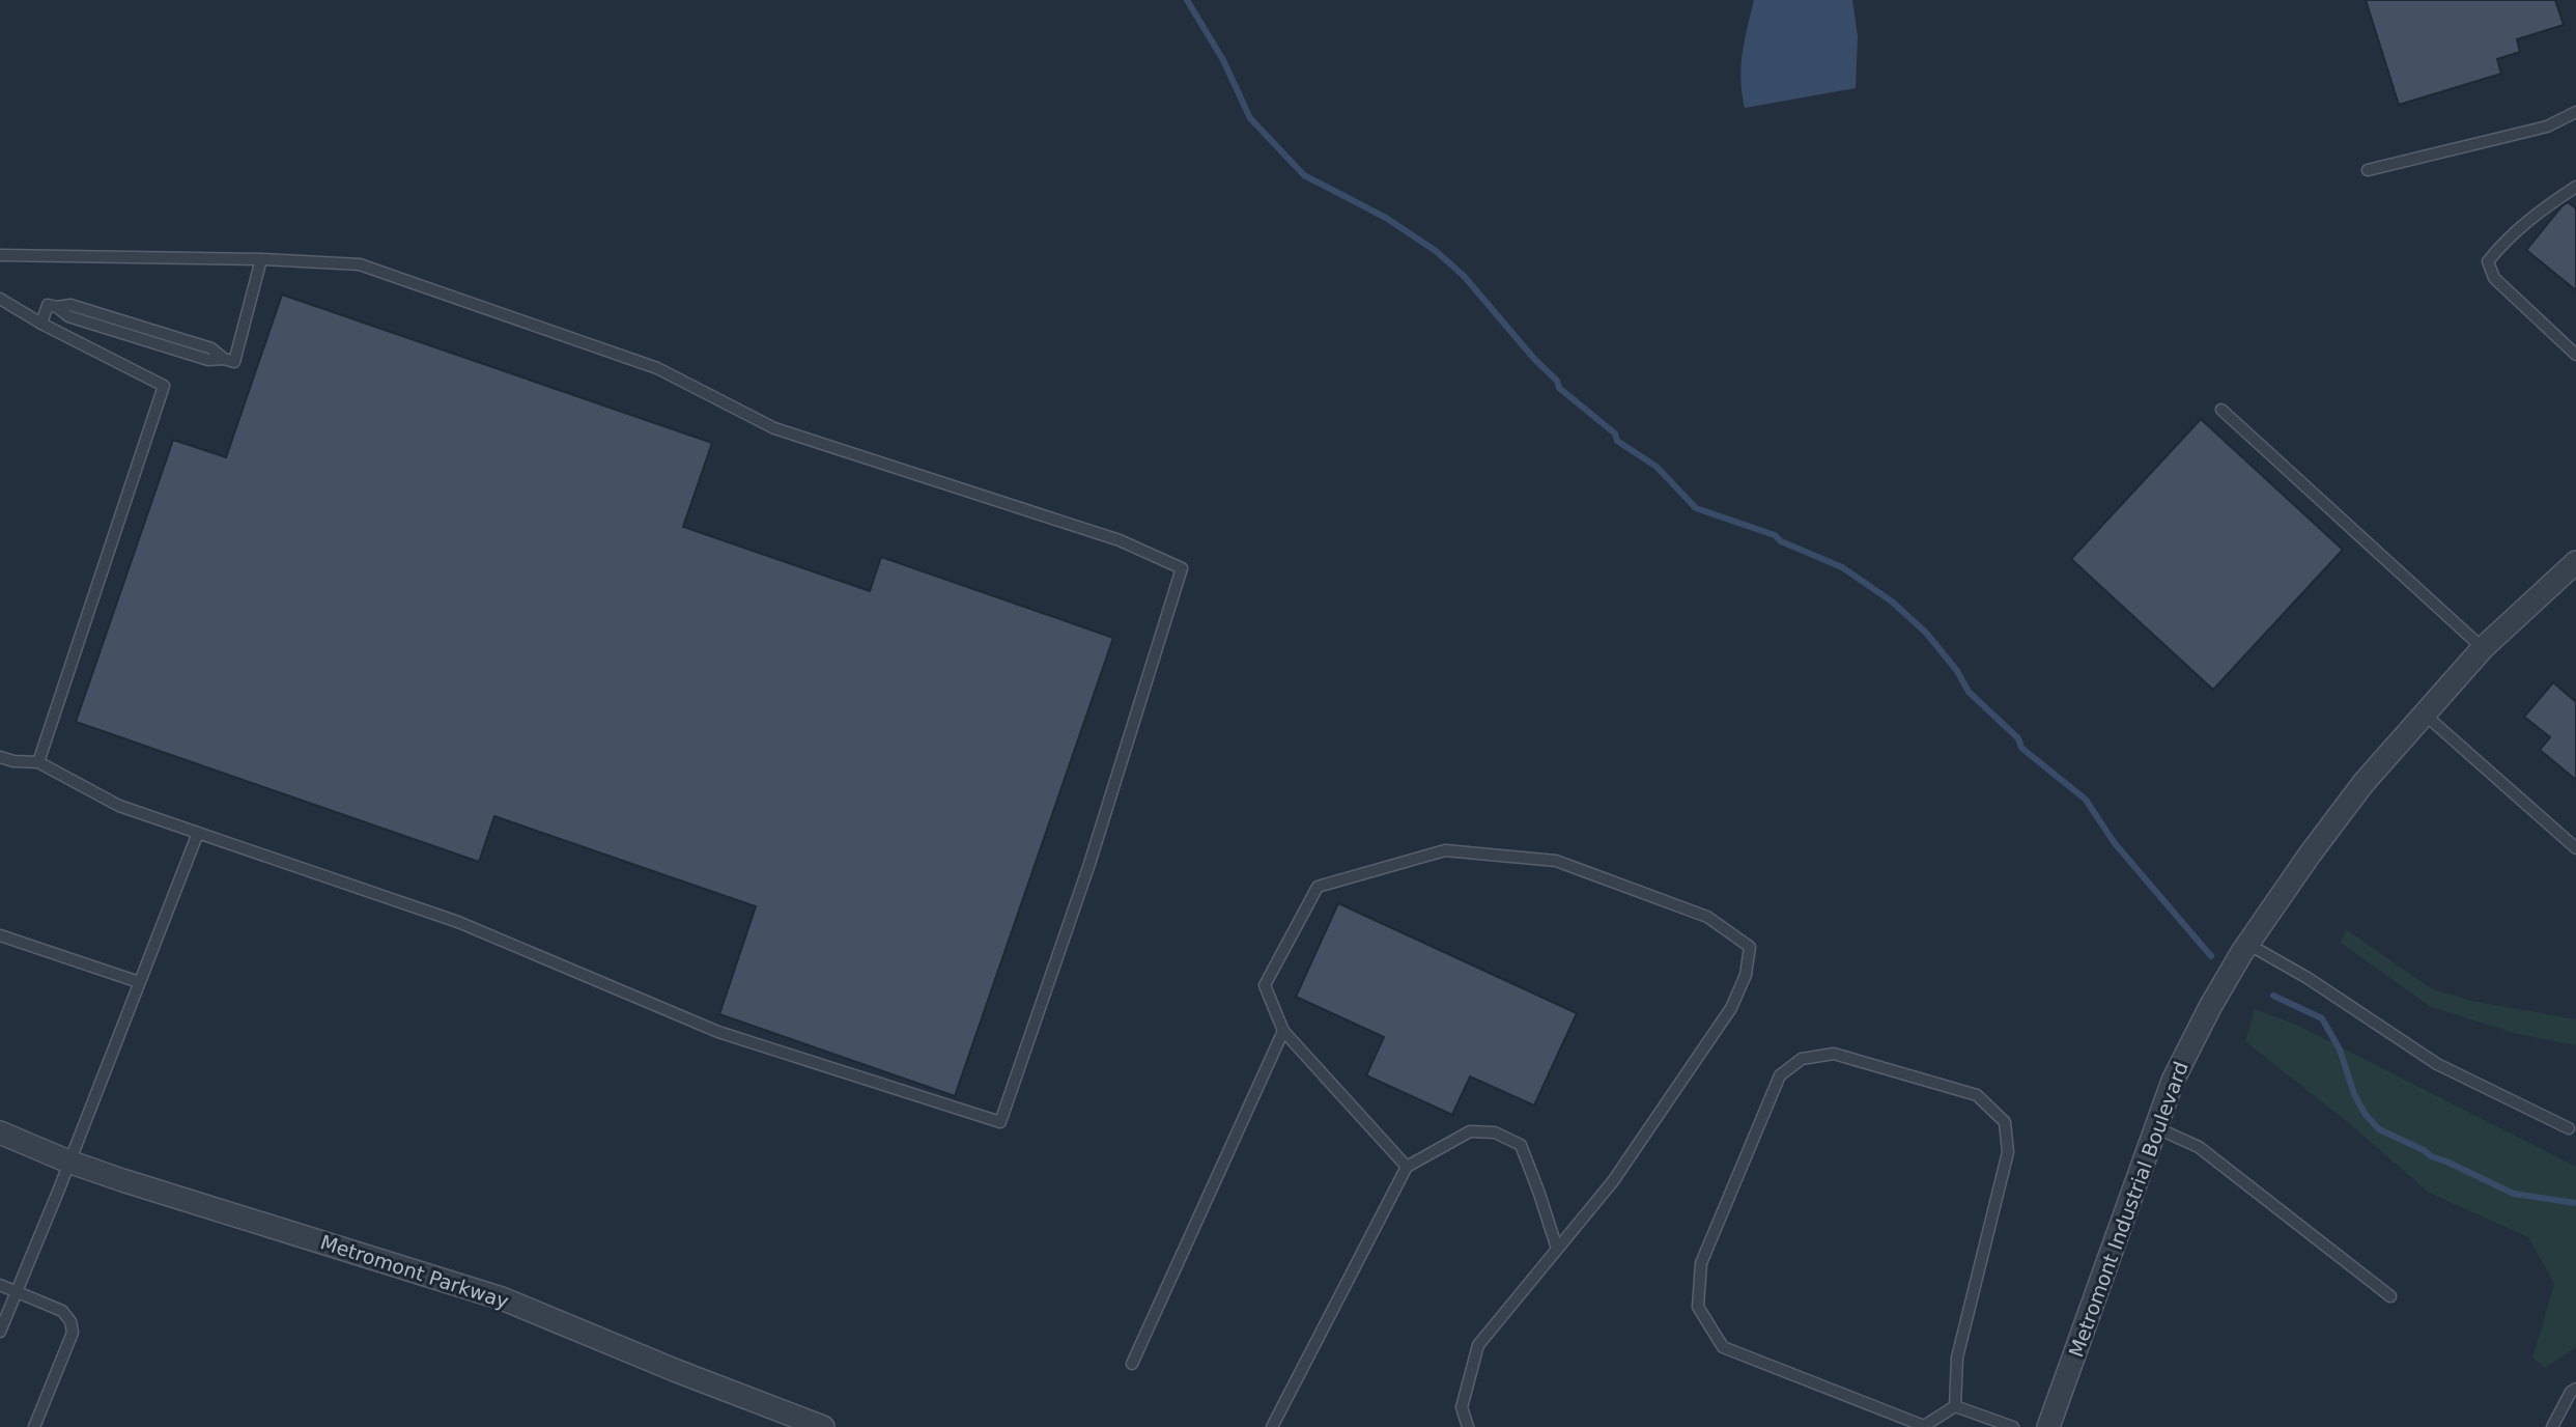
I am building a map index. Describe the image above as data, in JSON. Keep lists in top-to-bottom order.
{
  "streets": {
    "street": ["Metromont Industrial Boulevard", "Metromont Parkway"]
  }
}
